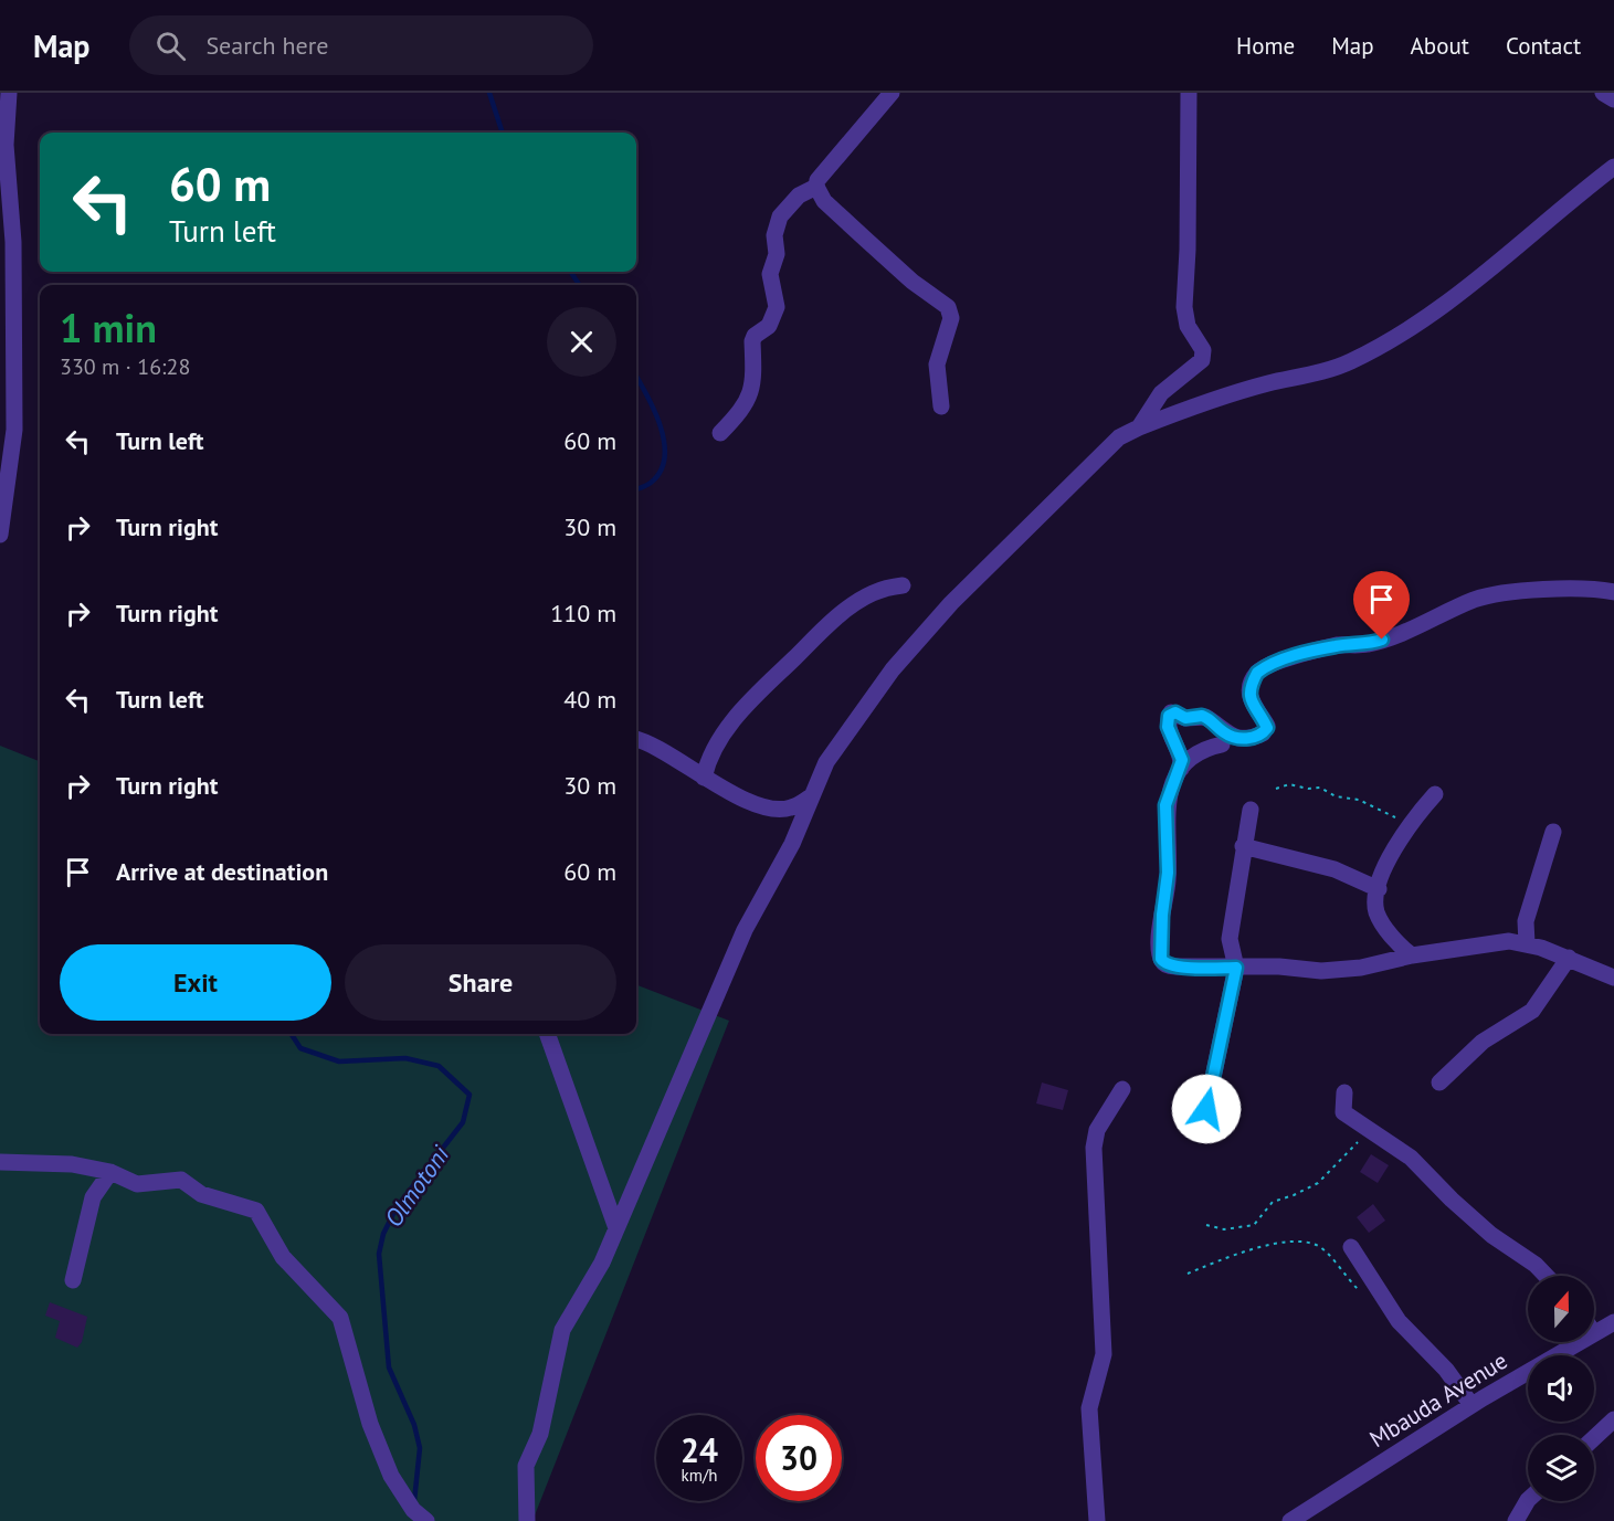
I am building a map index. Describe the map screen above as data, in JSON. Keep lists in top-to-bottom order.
{
  "streets": {
    "street": ["Mbauda Avenue"]
  },
  "water": ["Olmotoni"],
  "north": "top",
  "page": {
    "header": "Map",
    "search": "Search here",
    "nav": [
      "Home",
      "Map",
      "About",
      "Contact"
    ],
    "turn": ["60 m", "Turn left"],
    "heading": ["1 min", "330 m · 16:28"],
    "list": [
      {
        "name": "Turn left",
        "value": "60 m"
      },
      {
        "name": "Turn right",
        "value": "30 m"
      },
      {
        "name": "Turn right",
        "value": "110 m"
      },
      {
        "name": "Turn left",
        "value": "40 m"
      },
      {
        "name": "Turn right",
        "value": "30 m"
      },
      {
        "name": "Arrive at destination",
        "value": "60 m"
      }
    ],
    "buttons": ["Exit", "Share"],
    "speed": "24 km/h",
    "limit": "30"
  }
}
